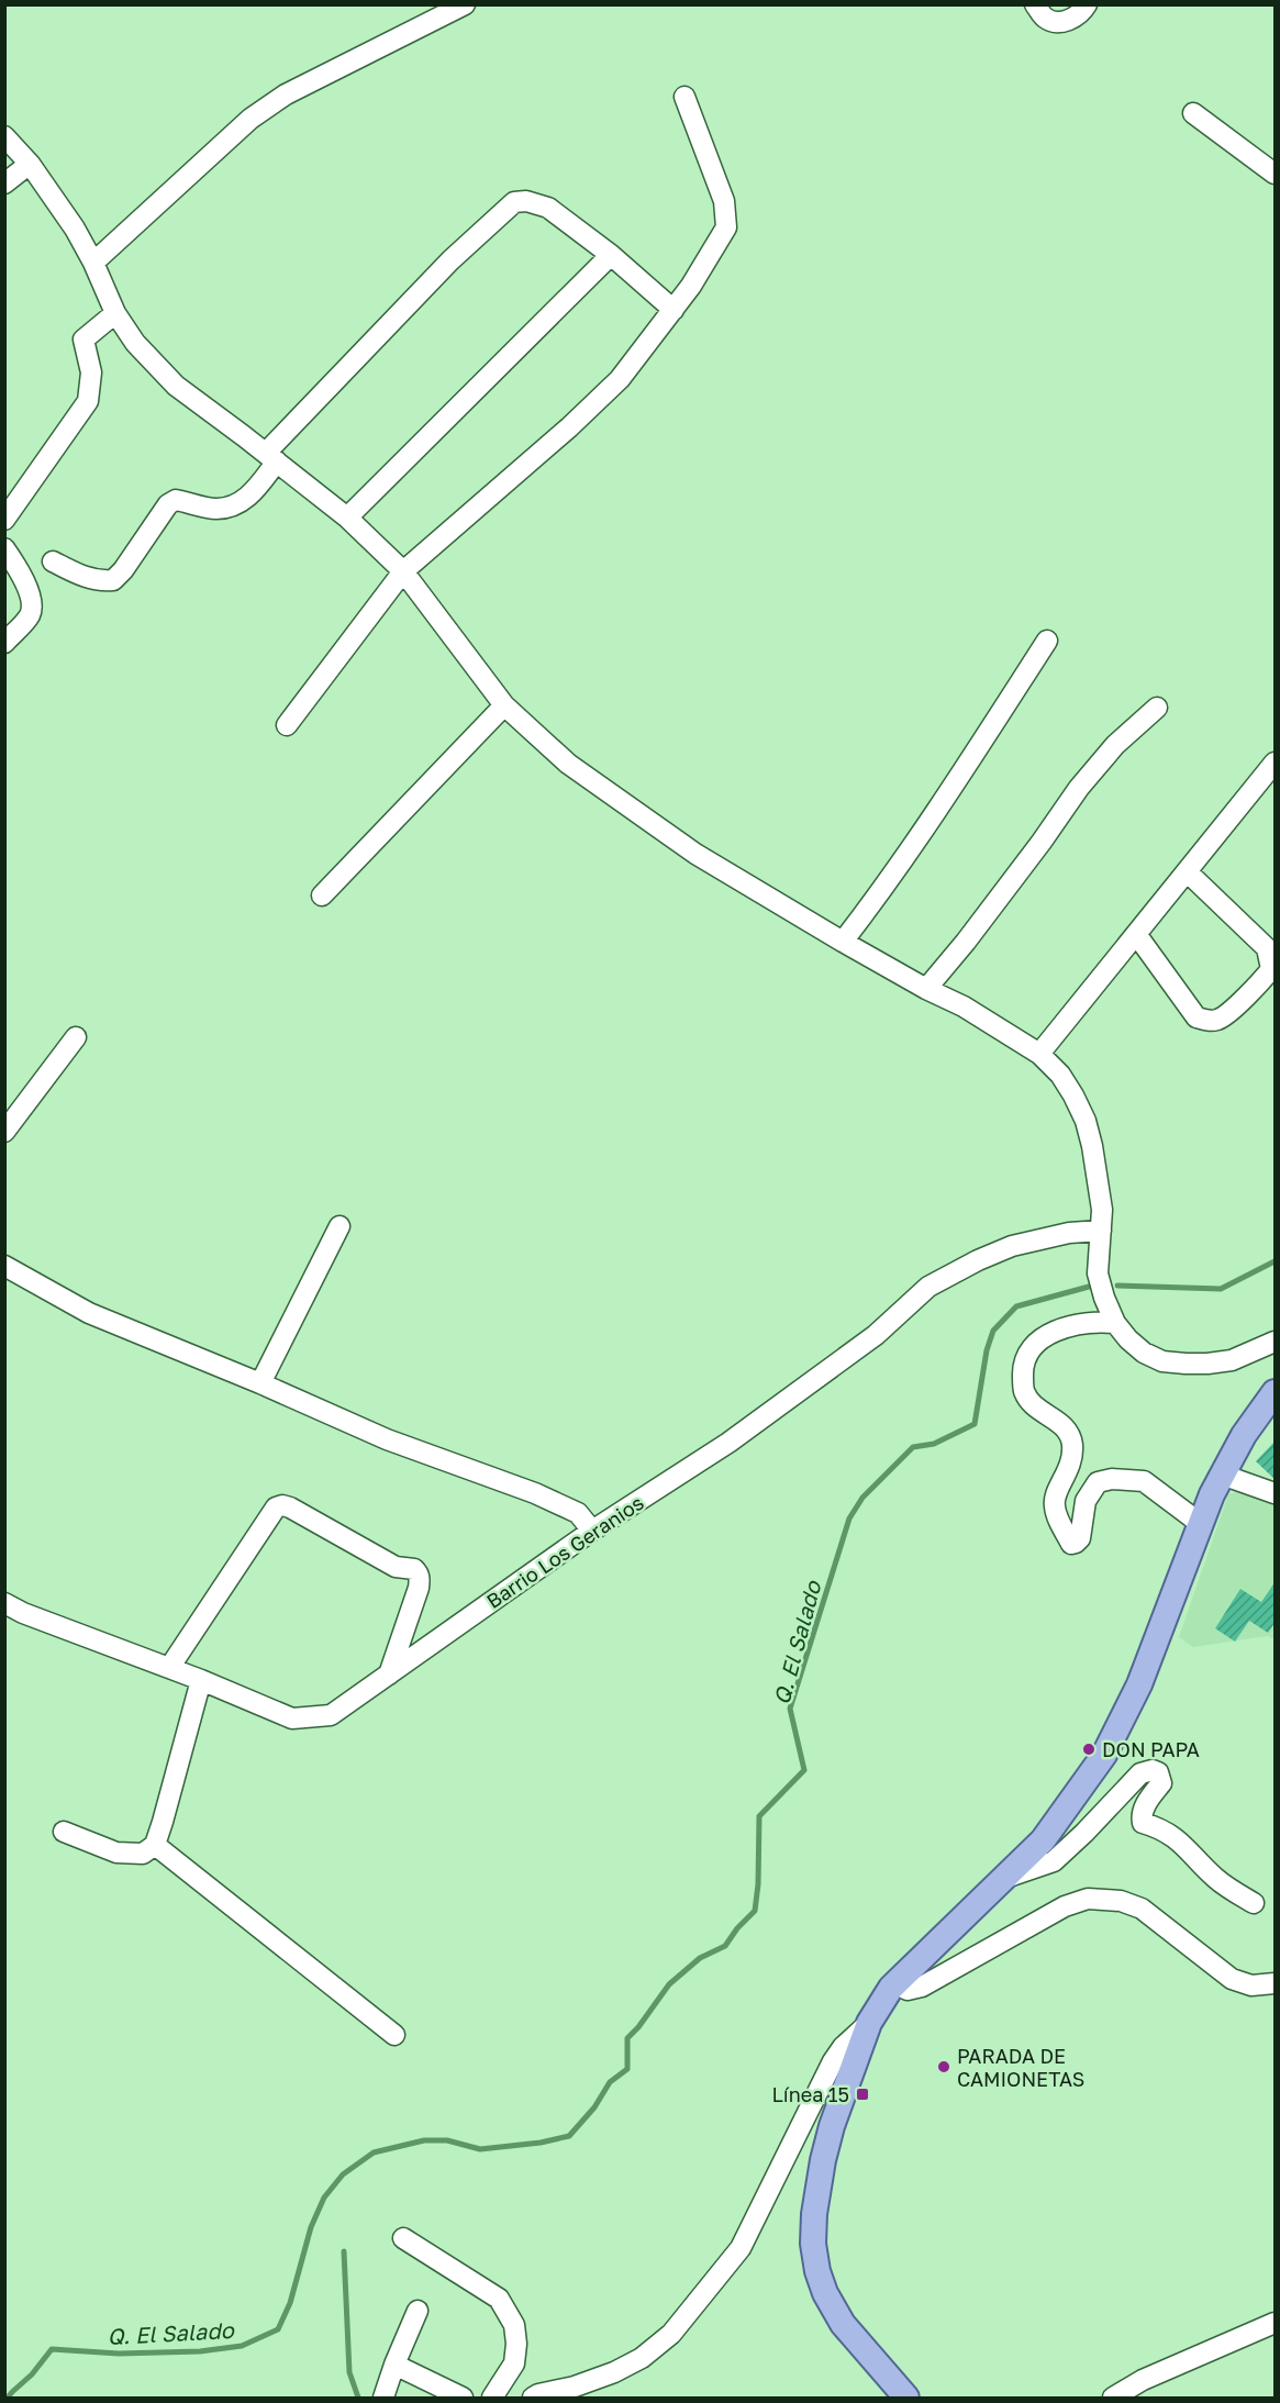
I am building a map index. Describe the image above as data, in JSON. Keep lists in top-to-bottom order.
{
  "streets": {
    "street": ["Barrio Los Geranios"]
  },
  "water": ["Q. El Salado"],
  "places": {
    "other": ["DON PAPA", "PARADA DE CAMIONETAS"],
    "transit": ["Línea 15"]
  }
}
